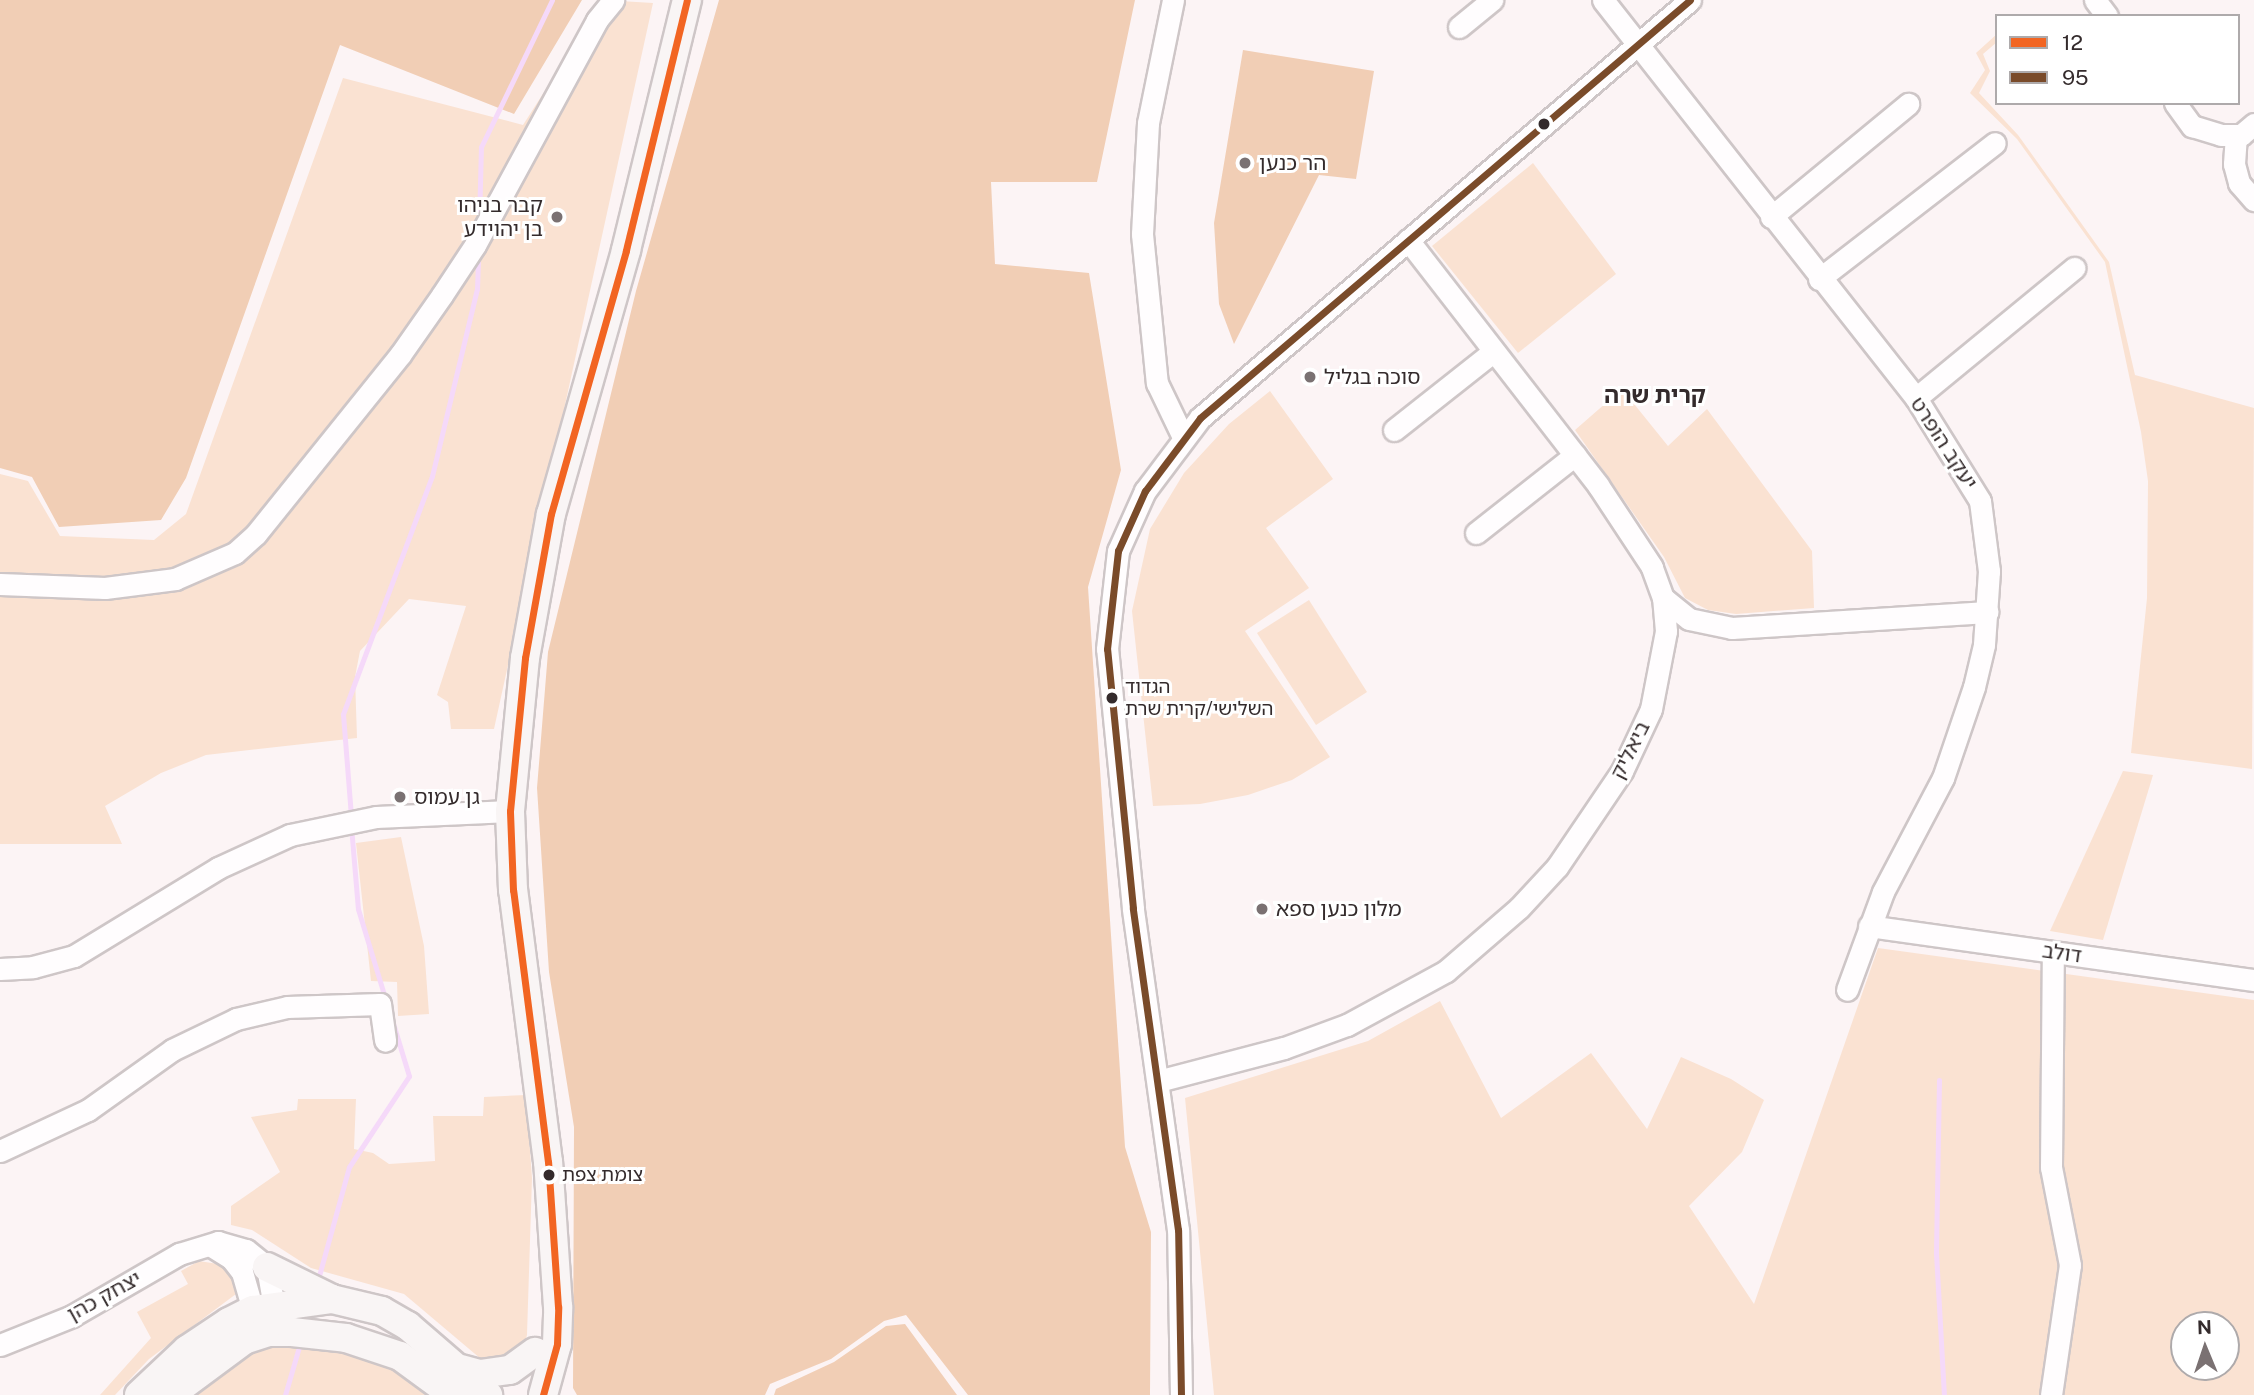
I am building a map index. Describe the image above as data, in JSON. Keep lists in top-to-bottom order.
{
  "streets": {
    "street": [
      "יעקב הופרט",
      "ביאליק",
      "דולב",
      "יצחק כהן"
    ]
  },
  "crossings": [
    ["יעקב הופרט", "דולב"]
  ],
  "districts": ["קרית שרה"],
  "places": [
    "הר כנען",
    "קבר בניהו בן יהוידע",
    "סוכה בגליל",
    "הגדוד השלישי/קרית שרת",
    "גן עמוס",
    "מלון כנען ספא",
    "צומת צפת"
  ],
  "lines": ["transit line 12", "transit line 95"],
  "legend": ["12", "95"],
  "north": "top"
}
